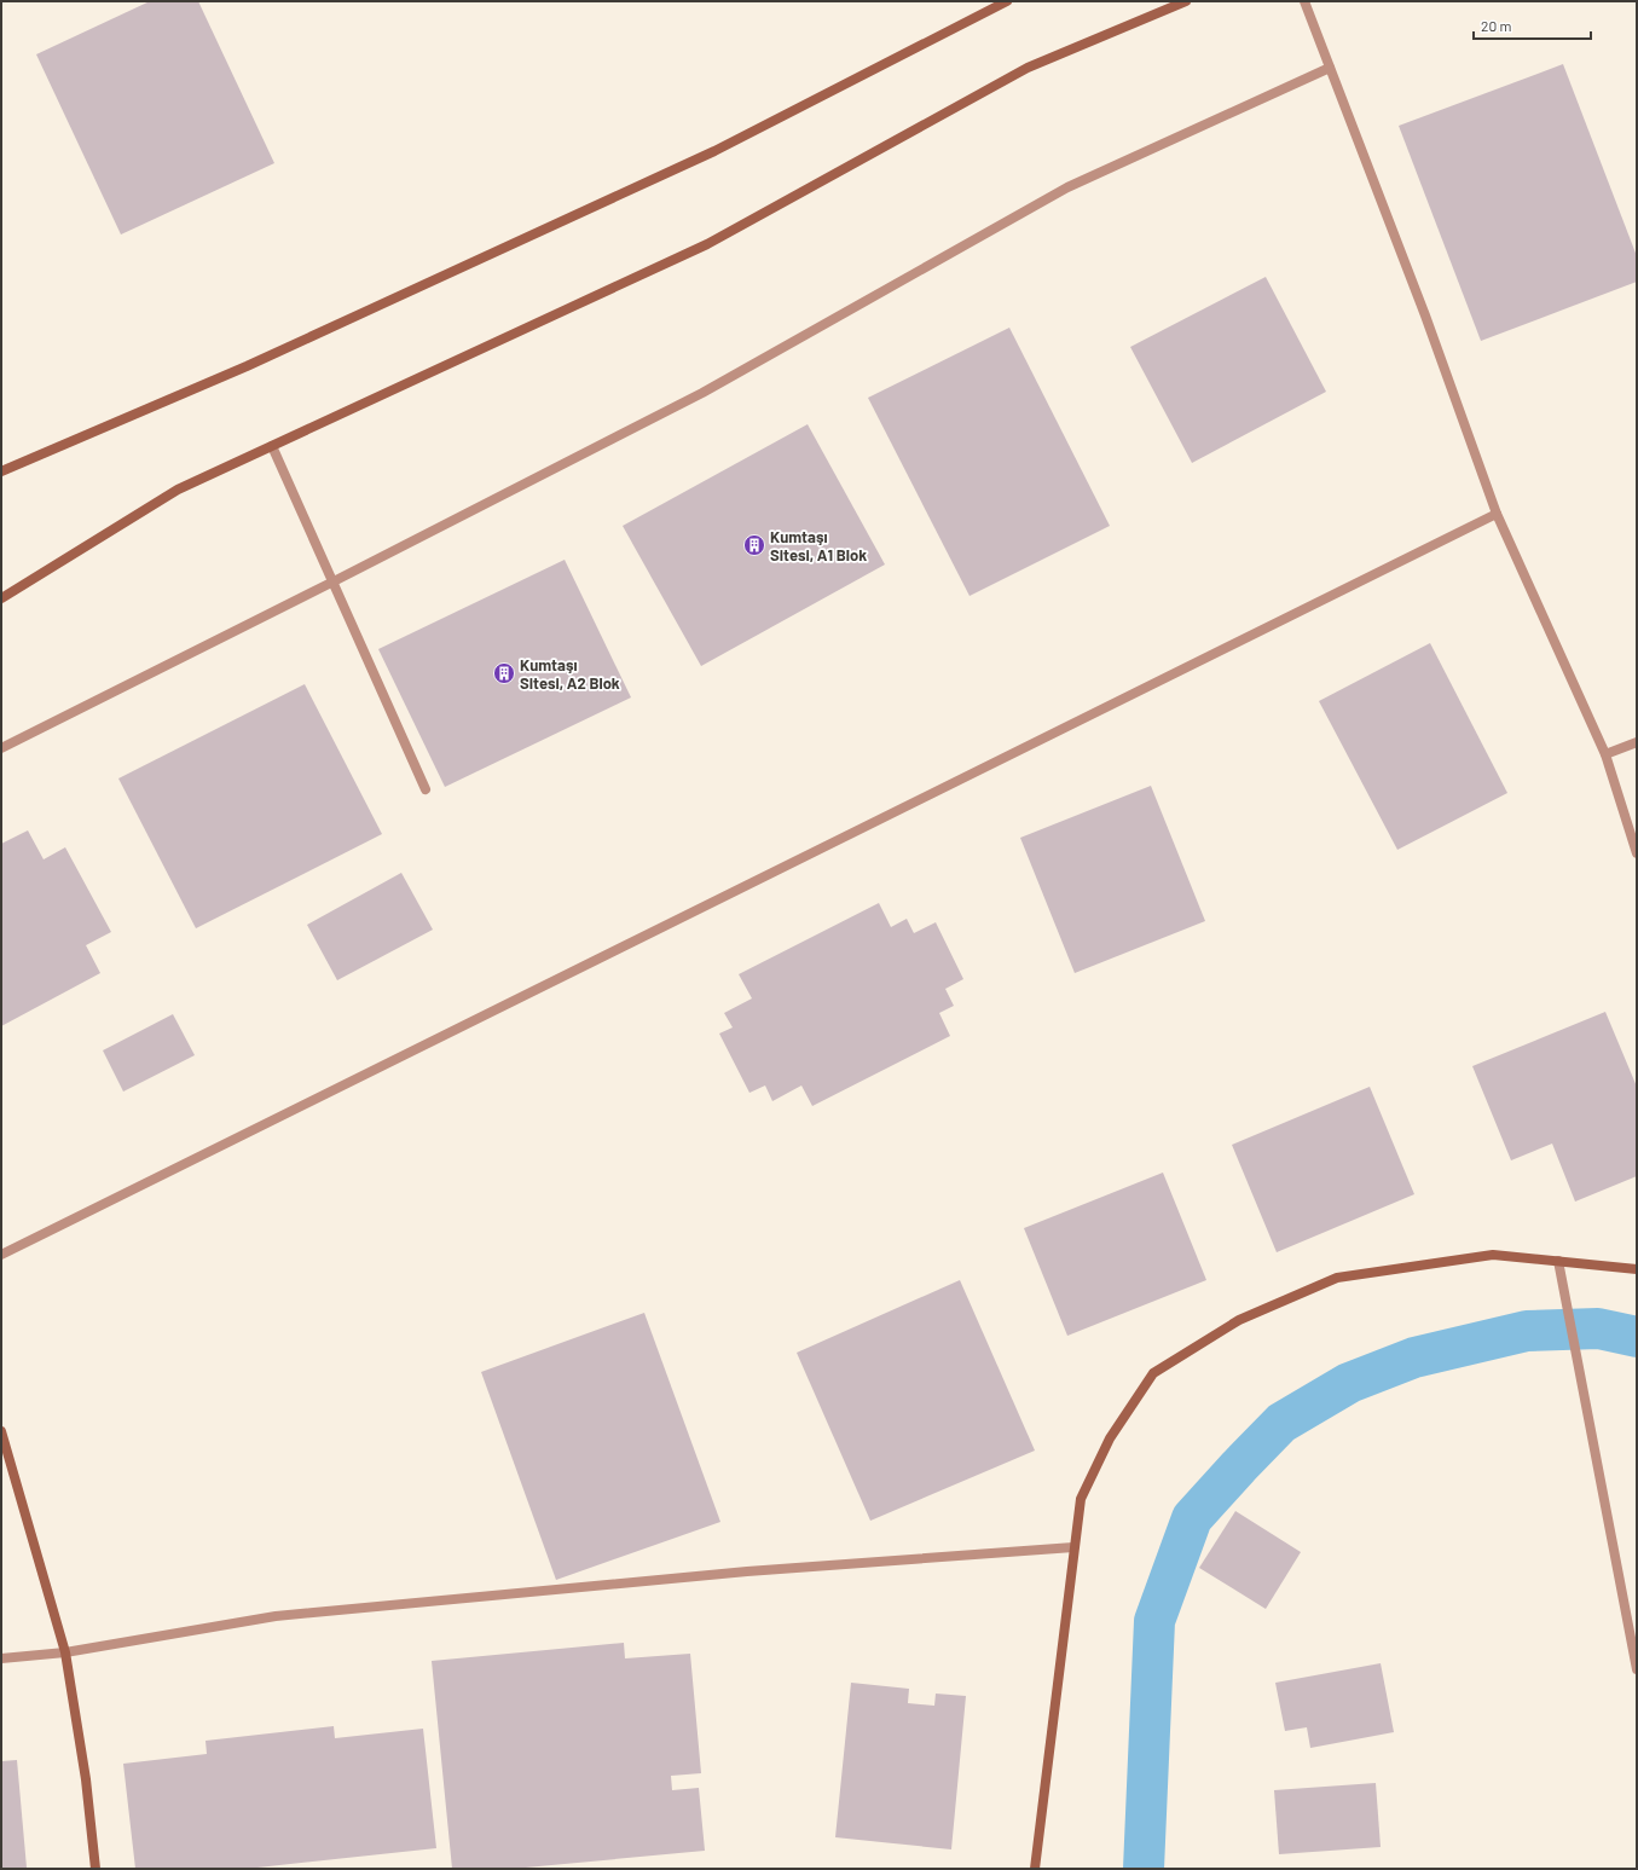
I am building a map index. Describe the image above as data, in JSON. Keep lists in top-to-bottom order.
{
  "places": {
    "building": ["Kumtaşı Sitesi, A1 Blok", "Kumtaşı Sitesi, A2 Blok"]
  },
  "scale_bar": "20 m"
}
